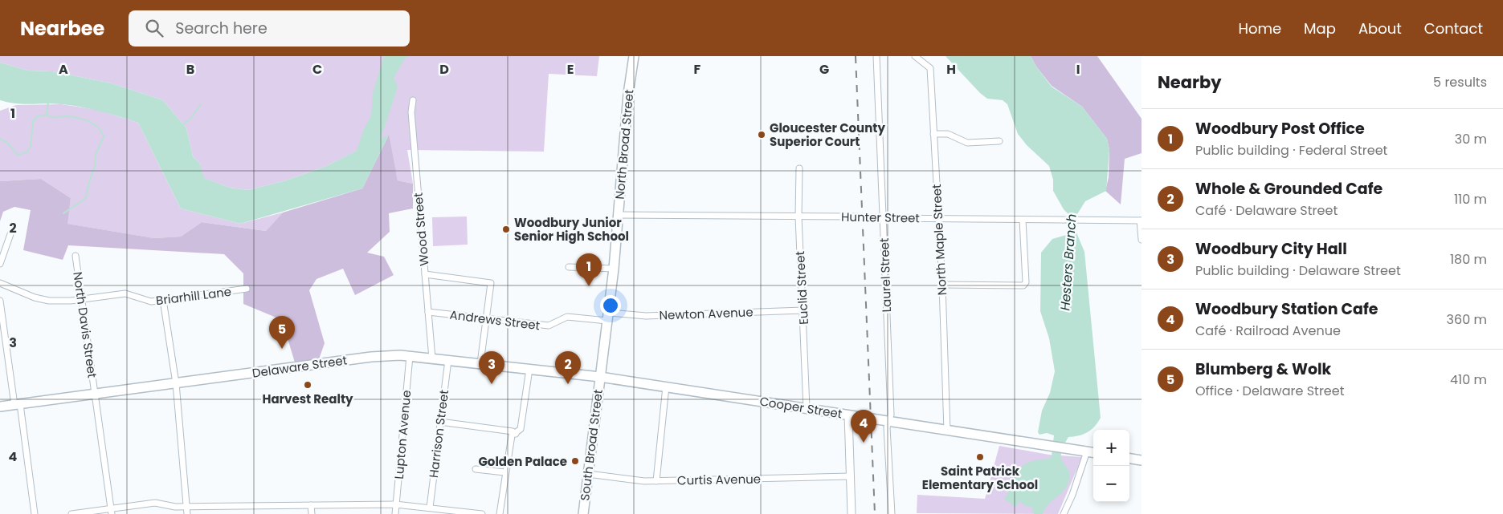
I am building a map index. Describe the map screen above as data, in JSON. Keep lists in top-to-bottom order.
{
  "streets": {
    "main road": [
      "North Broad Street",
      "Delaware Street",
      "Cooper Street",
      "South Broad Street"
    ],
    "street": [
      "Hunter Street",
      "Wood Street",
      "North Maple Street",
      "Laurel Street",
      "Euclid Street",
      "Briarhill Lane",
      "Newton Avenue",
      "Andrews Street",
      "North Davis Street",
      "Harrison Street",
      "Lupton Avenue",
      "Curtis Avenue"
    ]
  },
  "crossings": [
    ["North Broad Street", "Hunter Street"],
    ["North Broad Street", "Newton Avenue"],
    ["North Broad Street", "Andrews Street"],
    ["North Broad Street", "Delaware Street"],
    ["North Broad Street", "Cooper Street"],
    ["North Broad Street", "South Broad Street"],
    ["Hunter Street", "North Maple Street"],
    ["Hunter Street", "Laurel Street"],
    ["Hunter Street", "Euclid Street"],
    ["Wood Street", "Andrews Street"],
    ["Wood Street", "Delaware Street"],
    ["North Maple Street", "Cooper Street"],
    ["Laurel Street", "Cooper Street"],
    ["Euclid Street", "Newton Avenue"],
    ["Euclid Street", "Cooper Street"],
    ["Briarhill Lane", "North Davis Street"],
    ["Newton Avenue", "Andrews Street"],
    ["North Davis Street", "Delaware Street"],
    ["Delaware Street", "Cooper Street"],
    ["Delaware Street", "Harrison Street"],
    ["Delaware Street", "Lupton Avenue"],
    ["Delaware Street", "South Broad Street"],
    ["Cooper Street", "South Broad Street"],
    ["South Broad Street", "Curtis Avenue"]
  ],
  "water": ["Hesters Branch"],
  "places": [
    "Gloucester County Superior Court",
    "Woodbury Junior Senior High School",
    "Harvest Realty",
    "Saint Patrick Elementary School",
    "Golden Palace"
  ],
  "page": {
    "header": "Nearbee",
    "search": "Search here",
    "nav": [
      "Home",
      "Map",
      "About",
      "Contact"
    ],
    "heading": ["Nearby", "5 results"],
    "list": [
      {
        "mark": "1",
        "name": "Woodbury Post Office",
        "note": "Public building · Federal Street",
        "value": "30 m"
      },
      {
        "mark": "2",
        "name": "Whole & Grounded Cafe",
        "note": "Café · Delaware Street",
        "value": "110 m"
      },
      {
        "mark": "3",
        "name": "Woodbury City Hall",
        "note": "Public building · Delaware Street",
        "value": "180 m"
      },
      {
        "mark": "4",
        "name": "Woodbury Station Cafe",
        "note": "Café · Railroad Avenue",
        "value": "360 m"
      },
      {
        "mark": "5",
        "name": "Blumberg & Wolk",
        "note": "Office · Delaware Street",
        "value": "410 m"
      }
    ],
    "pins": [
      "1",
      "5",
      "2",
      "3",
      "4"
    ],
    "map_buttons": ["+", "−"]
  },
  "grid": {
    "columns": [
      "A",
      "B",
      "C",
      "D",
      "E",
      "F",
      "G",
      "H",
      "I"
    ],
    "rows": [
      "1",
      "2",
      "3",
      "4"
    ]
  }
}
